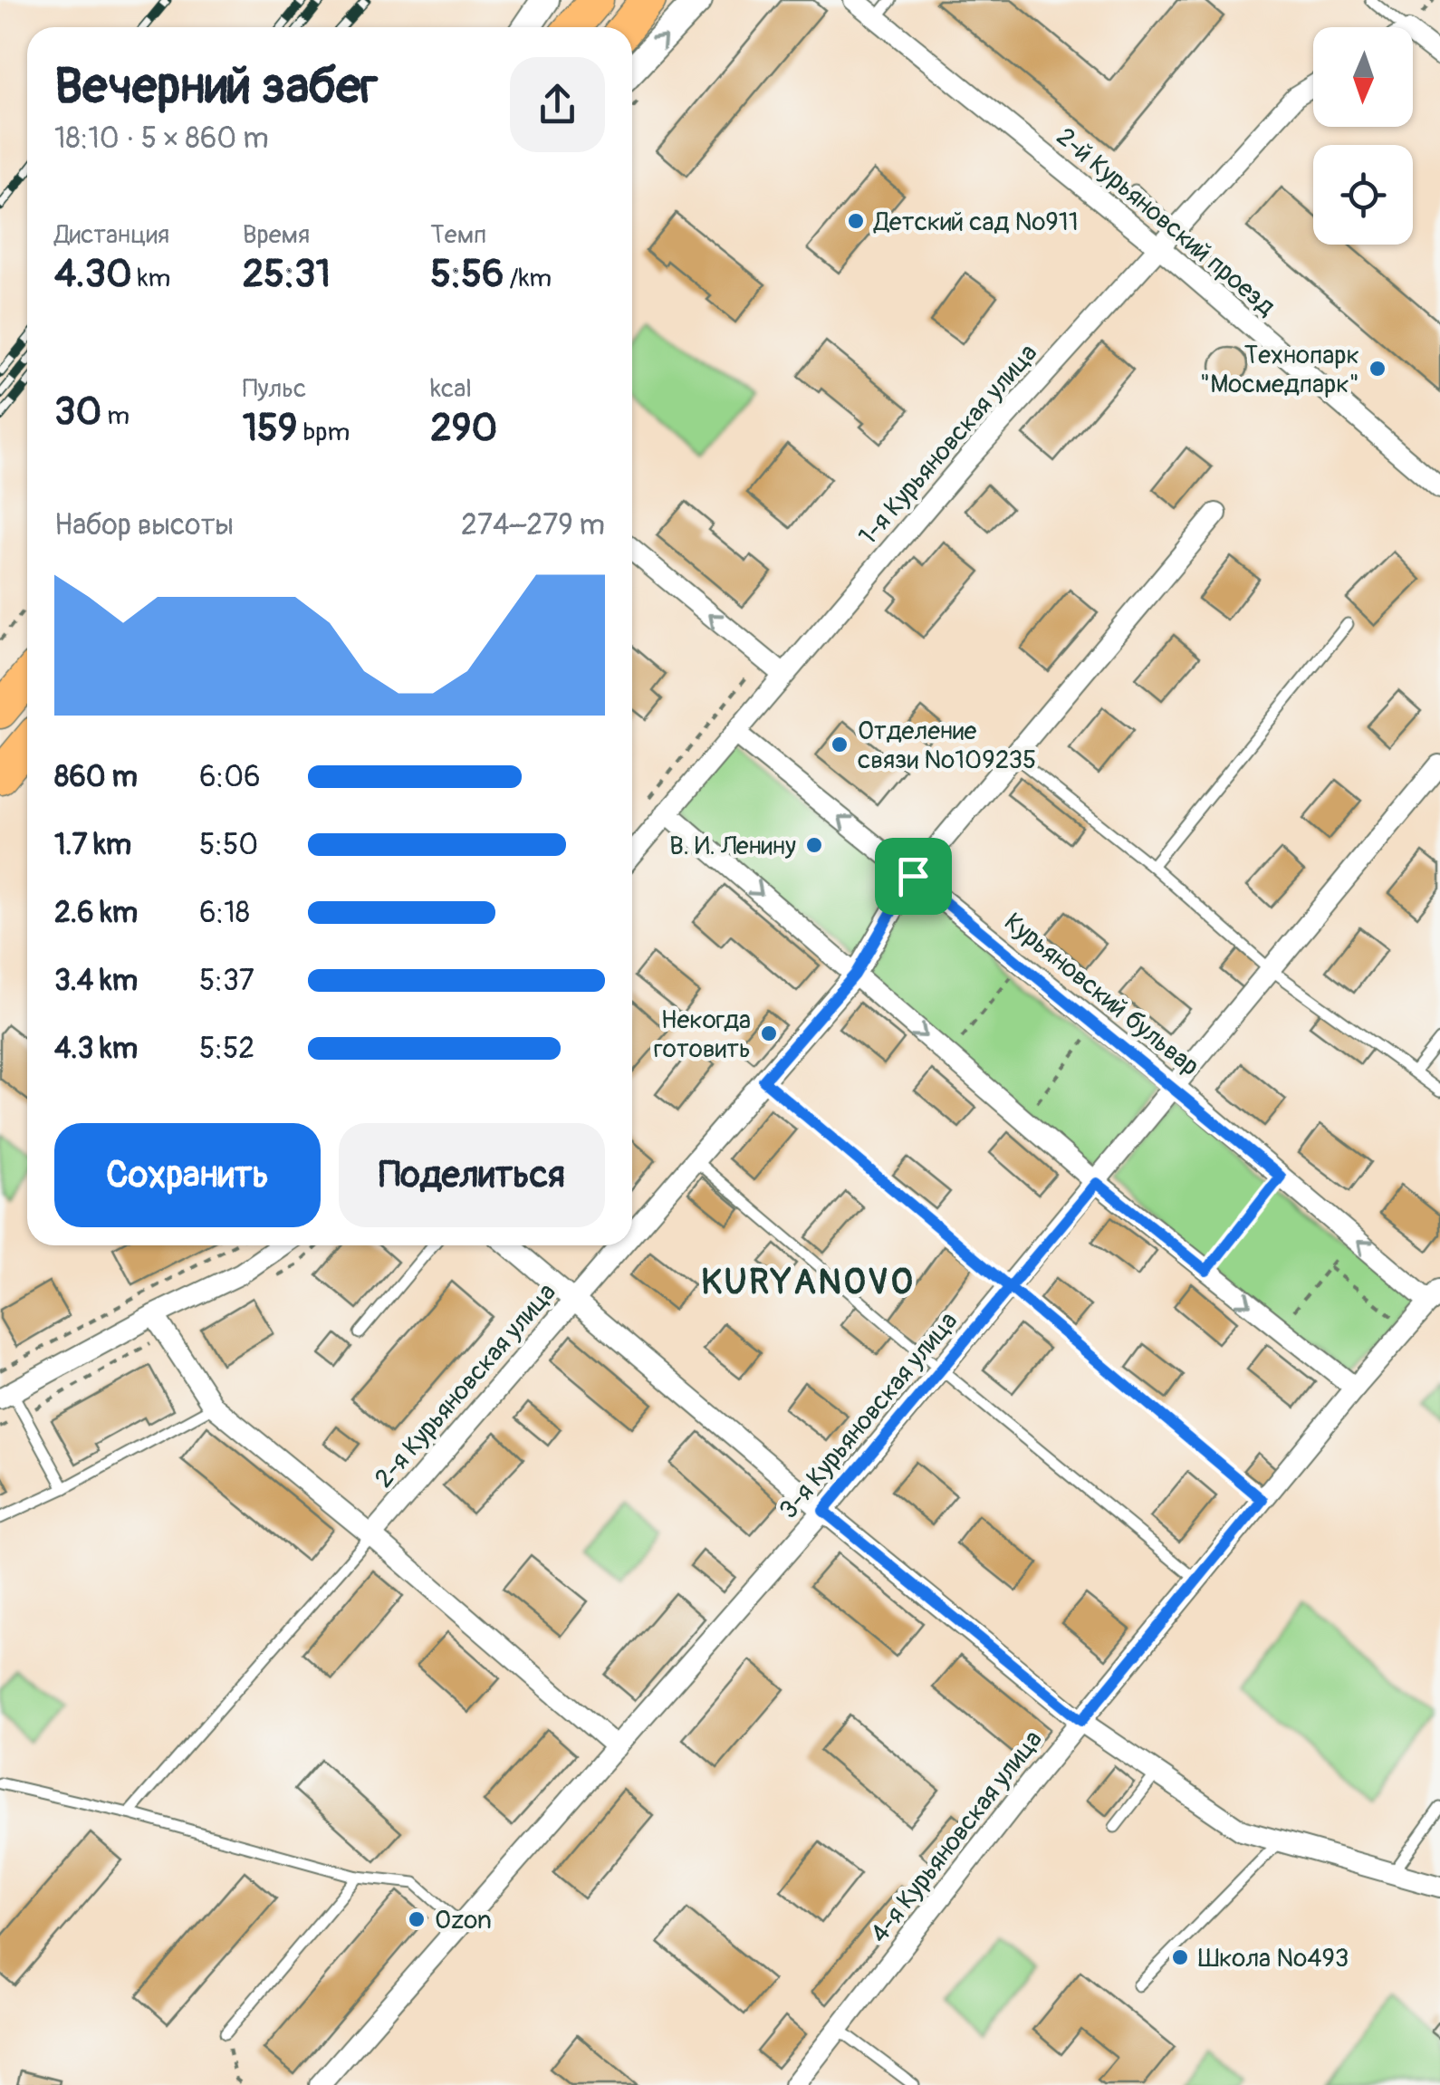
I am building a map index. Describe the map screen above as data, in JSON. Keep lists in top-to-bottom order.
{
  "streets": {
    "street": [
      "2-й Курьяновский проезд",
      "1-я Курьяновская улица",
      "Курьяновский бульвар",
      "2-я Курьяновская улица",
      "3-я Курьяновская улица",
      "4-я Курьяновская улица"
    ]
  },
  "crossings": [
    ["2-й Курьяновский проезд", "1-я Курьяновская улица"],
    ["1-я Курьяновская улица", "Курьяновский бульвар"],
    ["Курьяновский бульвар", "2-я Курьяновская улица"],
    ["Курьяновский бульвар", "3-я Курьяновская улица"],
    ["Курьяновский бульвар", "4-я Курьяновская улица"]
  ],
  "districts": ["KURYANOVO"],
  "places": [
    "Детский сад №911",
    "Технопарк \"Мосмедпарк\"",
    "Отделение связи №109235",
    "В. И. Ленину",
    "Некогда готовить",
    "Ozon",
    "Школа №493"
  ],
  "north": "bottom",
  "page": {
    "heading": ["Вечерний забег", "18:10 · 5 × 860 m"],
    "stats": [
      ["Дистанция", "4.30 km"],
      ["Время", "25:31"],
      ["Темп", "5:56 /km"],
      ["30 m"],
      ["Пульс", "159 bpm"],
      ["kcal", "290"]
    ],
    "chart": ["Набор высоты", "274–279 m"],
    "list": [
      {
        "name": "860 m",
        "note": "6:06"
      },
      {
        "name": "1.7 km",
        "note": "5:50"
      },
      {
        "name": "2.6 km",
        "note": "6:18"
      },
      {
        "name": "3.4 km",
        "note": "5:37"
      },
      {
        "name": "4.3 km",
        "note": "5:52"
      }
    ],
    "buttons": ["Сохранить", "Поделиться"]
  }
}
